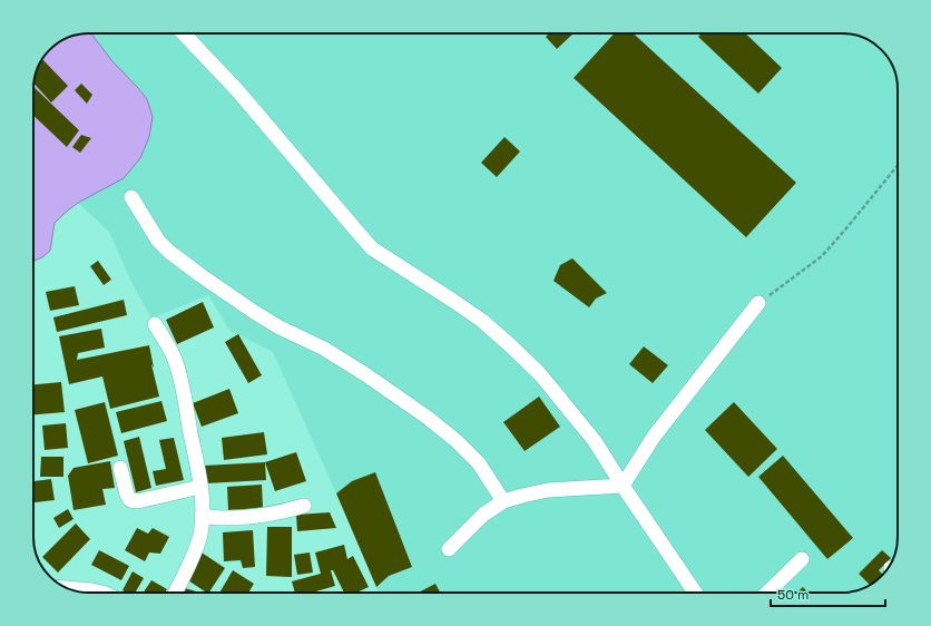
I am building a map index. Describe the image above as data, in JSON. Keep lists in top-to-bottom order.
{
  "scale_bar": "50 m"
}
